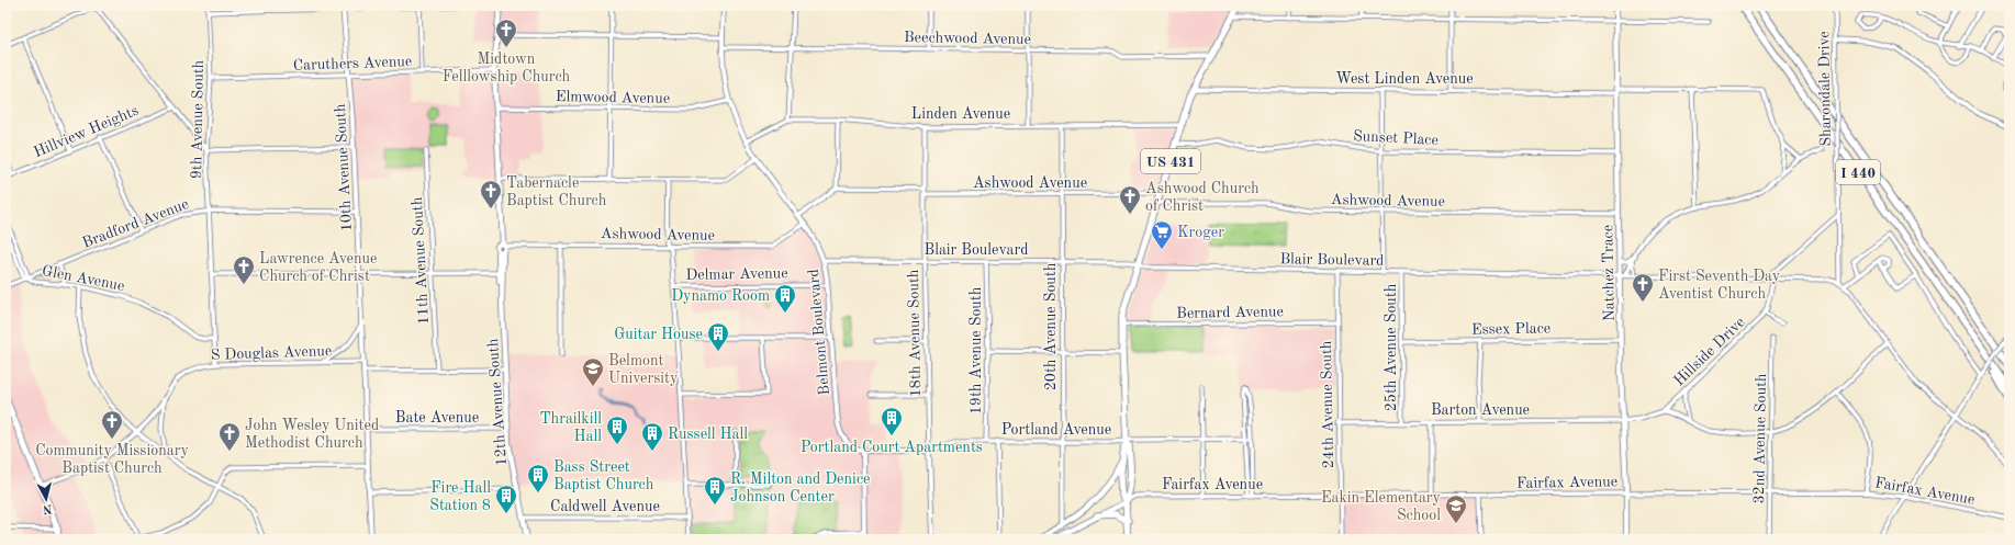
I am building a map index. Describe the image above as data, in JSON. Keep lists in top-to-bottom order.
{
  "streets": {
    "highway": ["I 440"],
    "main road": ["US 431", "Natchez Trace", "12th Avenue South"],
    "street": [
      "Beechwood Avenue",
      "Caruthers Avenue",
      "West Linden Avenue",
      "Sharondale Drive",
      "Elmwood Avenue",
      "Linden Avenue",
      "9th Avenue South",
      "Hillview Heights",
      "Sunset Place",
      "10th Avenue South",
      "Ashwood Avenue",
      "Bradford Avenue",
      "Blair Boulevard",
      "11th Avenue South",
      "Delmar Avenue",
      "Glen Avenue",
      "Bernard Avenue",
      "20th Avenue South",
      "Essex Place",
      "Belmont Boulevard",
      "18th Avenue South",
      "25th Avenue South",
      "19th Avenue South",
      "Hillside Drive",
      "S Douglas Avenue",
      "24th Avenue South",
      "Barton Avenue",
      "Bate Avenue",
      "Portland Avenue",
      "32nd Avenue South",
      "Fairfax Avenue",
      "Caldwell Avenue"
    ]
  },
  "crossings": [
    ["Beechwood Avenue", "US 431"],
    ["Beechwood Avenue", "Belmont Boulevard"],
    ["Caruthers Avenue", "9th Avenue South"],
    ["Caruthers Avenue", "10th Avenue South"],
    ["Caruthers Avenue", "12th Avenue South"],
    ["West Linden Avenue", "US 431"],
    ["West Linden Avenue", "Natchez Trace"],
    ["West Linden Avenue", "25th Avenue South"],
    ["Sharondale Drive", "Blair Boulevard"],
    ["Elmwood Avenue", "Belmont Boulevard"],
    ["Elmwood Avenue", "12th Avenue South"],
    ["Linden Avenue", "US 431"],
    ["Linden Avenue", "20th Avenue South"],
    ["Linden Avenue", "Belmont Boulevard"],
    ["Linden Avenue", "18th Avenue South"],
    ["9th Avenue South", "Bradford Avenue"],
    ["9th Avenue South", "Glen Avenue"],
    ["9th Avenue South", "S Douglas Avenue"],
    ["Sunset Place", "US 431"],
    ["Sunset Place", "Natchez Trace"],
    ["Sunset Place", "25th Avenue South"],
    ["US 431", "Ashwood Avenue"],
    ["US 431", "Blair Boulevard"],
    ["US 431", "Bernard Avenue"],
    ["US 431", "Portland Avenue"],
    ["US 431", "Fairfax Avenue"],
    ["10th Avenue South", "Bradford Avenue"],
    ["10th Avenue South", "S Douglas Avenue"],
    ["10th Avenue South", "Bate Avenue"],
    ["Ashwood Avenue", "Natchez Trace"],
    ["Ashwood Avenue", "20th Avenue South"],
    ["Ashwood Avenue", "Belmont Boulevard"],
    ["Ashwood Avenue", "18th Avenue South"],
    ["Ashwood Avenue", "25th Avenue South"],
    ["Ashwood Avenue", "12th Avenue South"],
    ["Bradford Avenue", "Glen Avenue"],
    ["Blair Boulevard", "Natchez Trace"],
    ["Blair Boulevard", "20th Avenue South"],
    ["Blair Boulevard", "Belmont Boulevard"],
    ["Blair Boulevard", "18th Avenue South"],
    ["Blair Boulevard", "25th Avenue South"],
    ["Blair Boulevard", "19th Avenue South"],
    ["Blair Boulevard", "Hillside Drive"],
    ["Blair Boulevard", "24th Avenue South"],
    ["Delmar Avenue", "Belmont Boulevard"],
    ["Natchez Trace", "Essex Place"],
    ["Natchez Trace", "Hillside Drive"],
    ["Natchez Trace", "Barton Avenue"],
    ["Natchez Trace", "Fairfax Avenue"],
    ["Bernard Avenue", "24th Avenue South"],
    ["20th Avenue South", "Portland Avenue"],
    ["Essex Place", "25th Avenue South"],
    ["Belmont Boulevard", "Portland Avenue"],
    ["18th Avenue South", "Portland Avenue"],
    ["25th Avenue South", "Barton Avenue"],
    ["19th Avenue South", "Portland Avenue"],
    ["Hillside Drive", "Barton Avenue"],
    ["12th Avenue South", "Bate Avenue"],
    ["12th Avenue South", "Caldwell Avenue"],
    ["24th Avenue South", "Barton Avenue"],
    ["24th Avenue South", "Fairfax Avenue"],
    ["32nd Avenue South", "Fairfax Avenue"]
  ],
  "places": {
    "church": [
      "Midtown Felllowship Church",
      "Tabernacle Baptist Church",
      "Ashwood Church of Christ",
      "Lawrence Avenue Church of Christ",
      "First Seventh Day Aventist Church",
      "Community Missionary Baptist Church",
      "John Wesley United Methodist Church"
    ],
    "supermarket": ["Kroger"],
    "building": [
      "Dynamo Room",
      "Guitar House",
      "Portland Court Apartments",
      "Thrailkill Hall",
      "Russell Hall",
      "Bass Street Baptist Church",
      "R. Milton and Denice Johnson Center",
      "Fire Hall Station 8"
    ],
    "school or university": ["Belmont University", "Eakin Elementary School"]
  },
  "north": "bottom"
}
